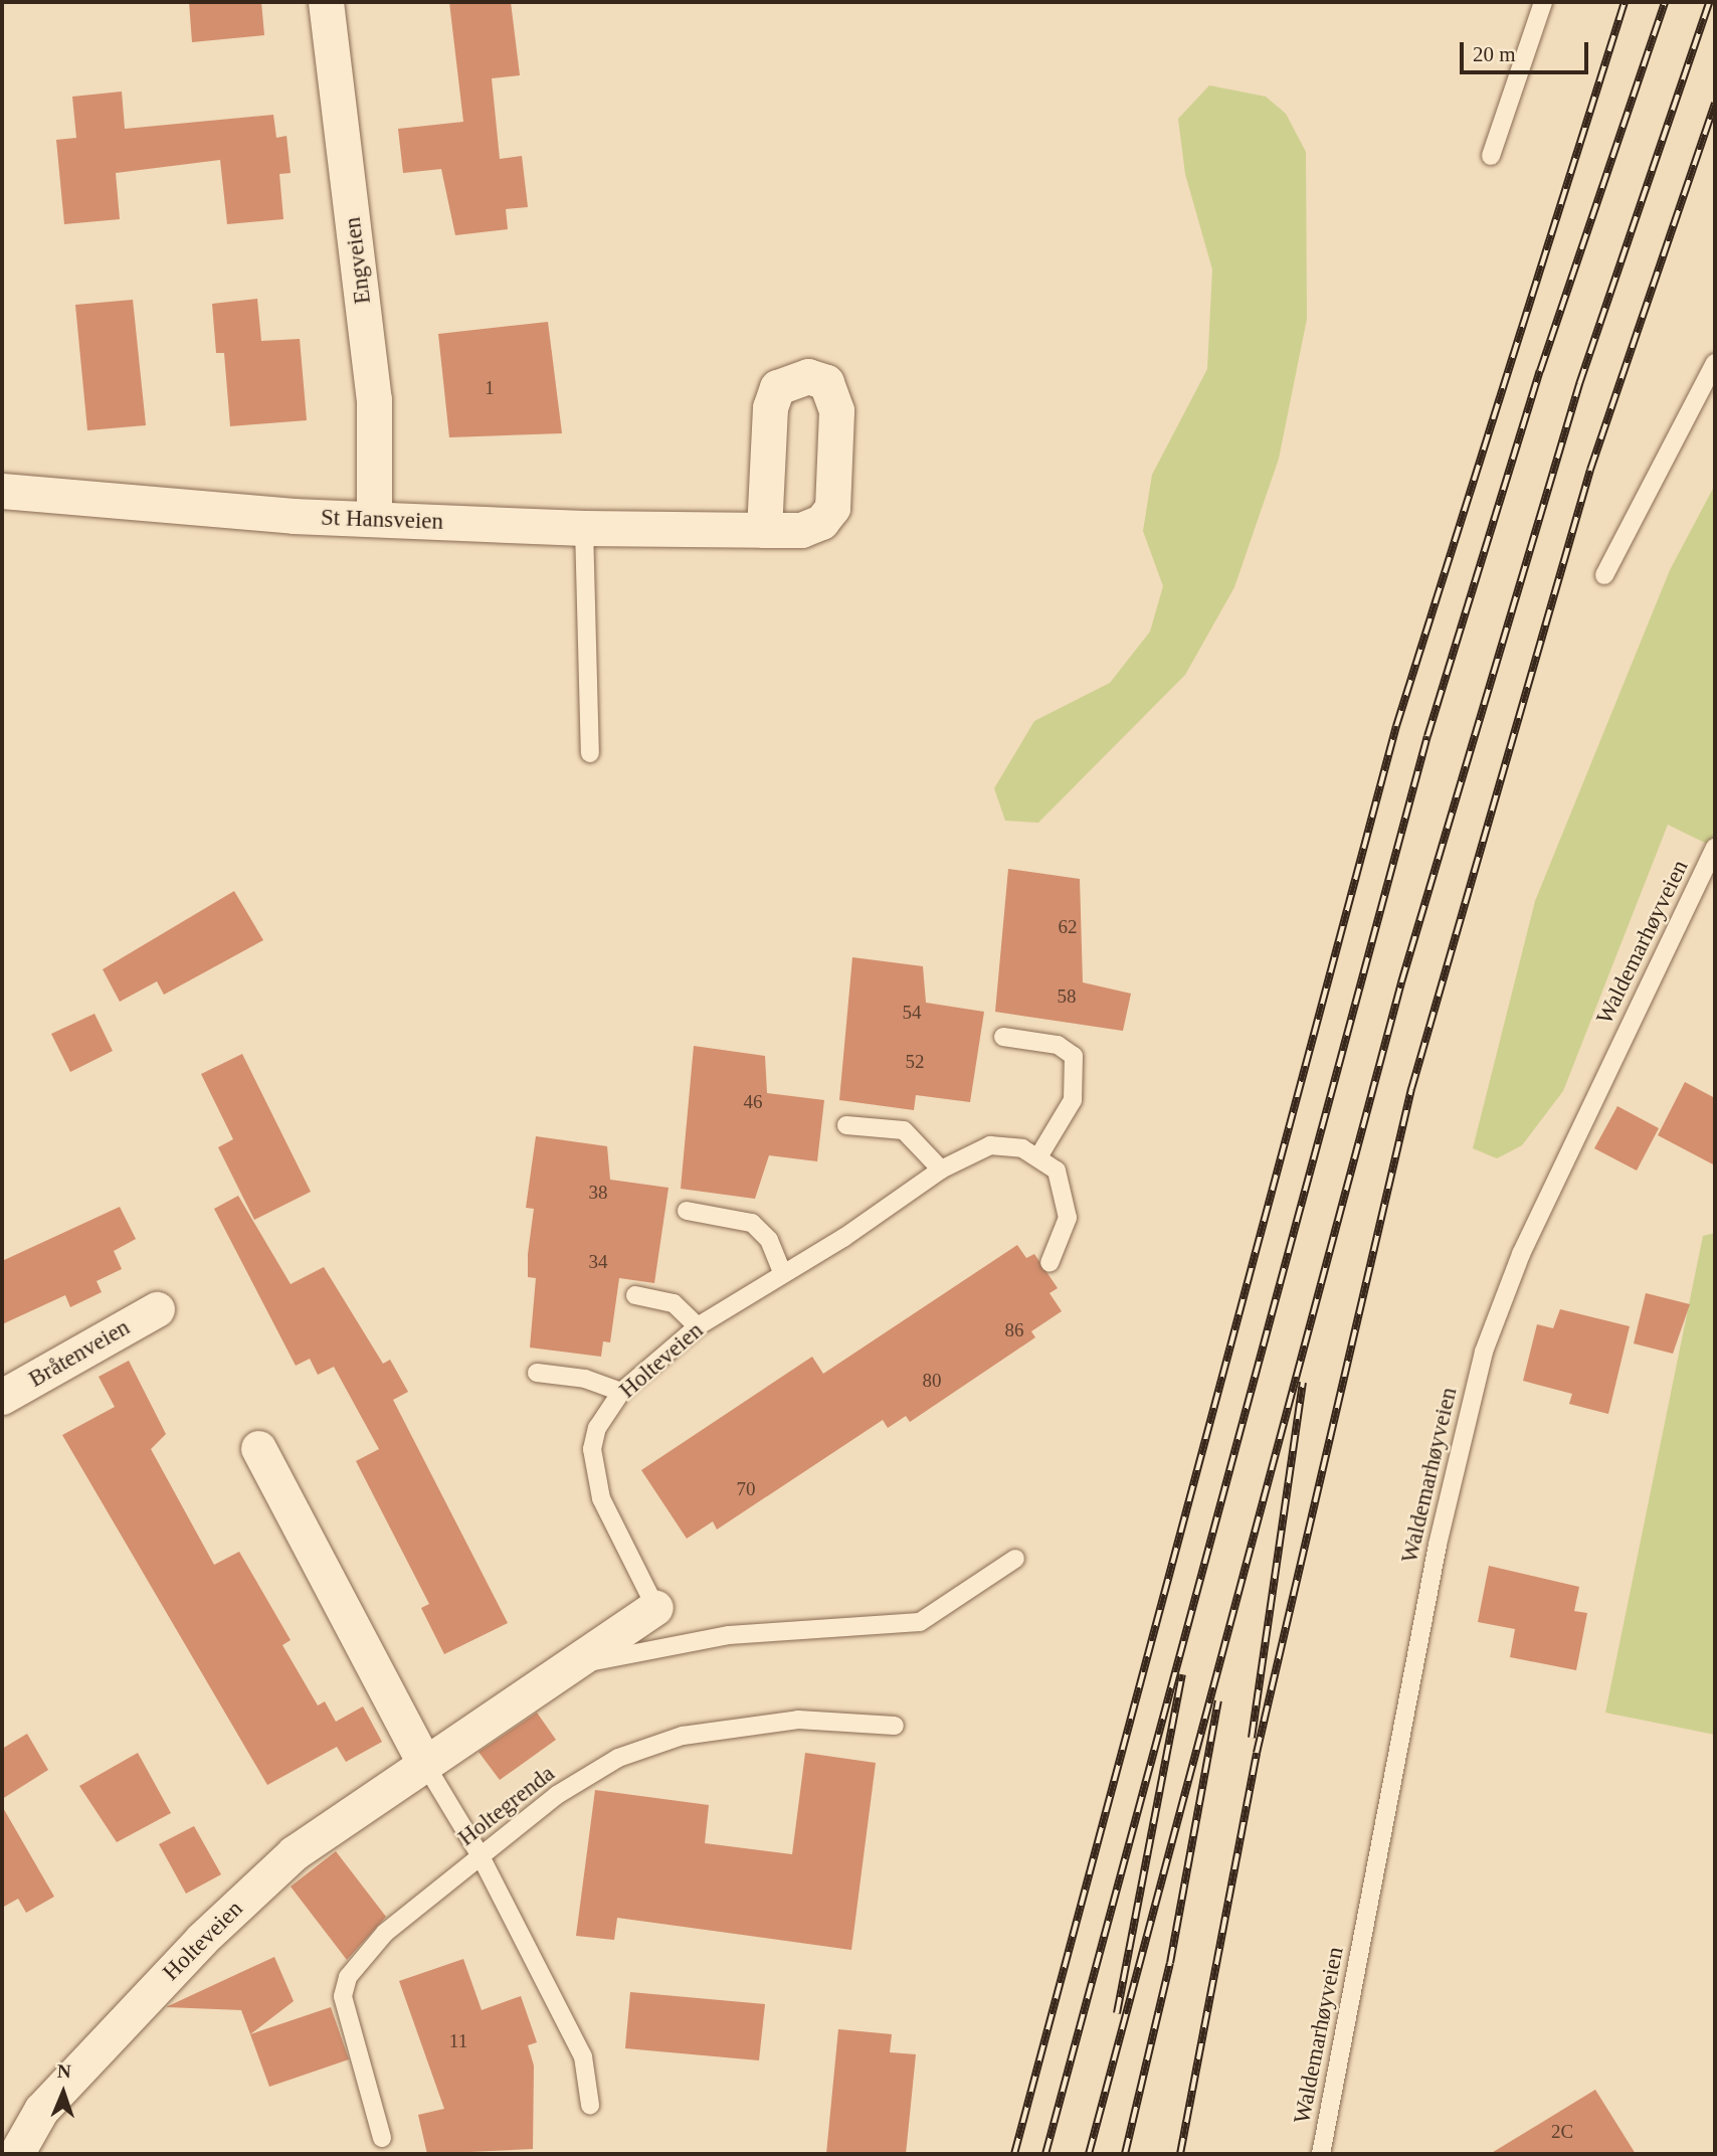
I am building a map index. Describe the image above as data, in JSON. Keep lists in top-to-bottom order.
{
  "streets": {
    "street": [
      "Engveien",
      "St Hansveien",
      "Bråtenveien",
      "Holteveien"
    ],
    "lane": ["Waldemarhøyveien", "Holtegrenda"]
  },
  "crossings": [
    ["Engveien", "St Hansveien"]
  ],
  "house_numbers": [
    "1",
    "62",
    "58",
    "54",
    "52",
    "46",
    "38",
    "34",
    "86",
    "80",
    "70",
    "11",
    "2C"
  ],
  "scale_bar": "20 m",
  "north": "top"
}
